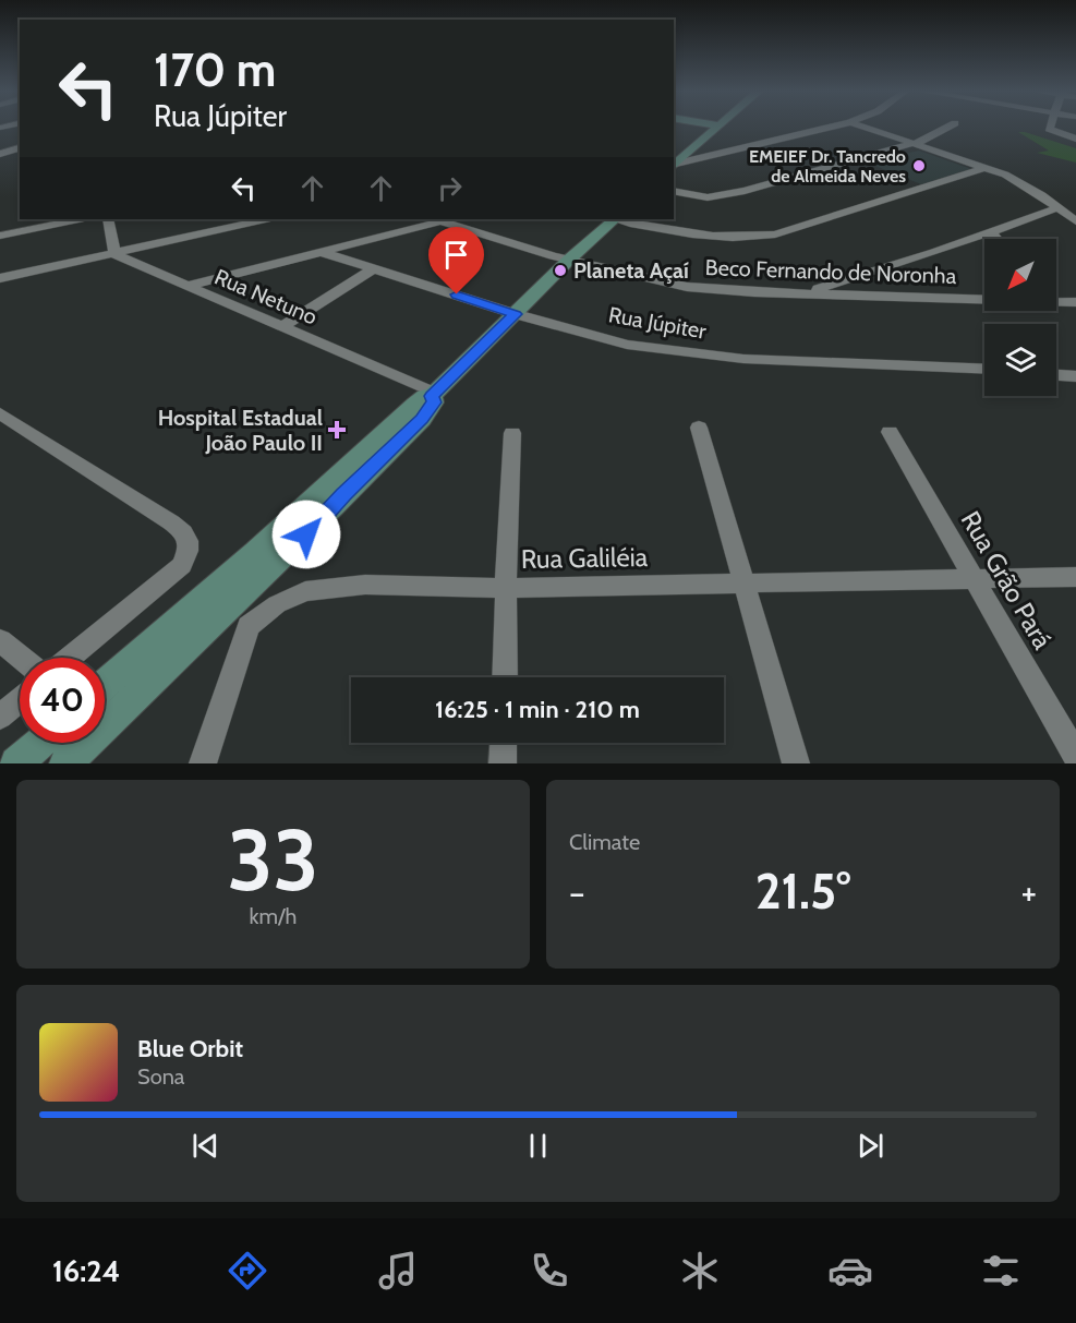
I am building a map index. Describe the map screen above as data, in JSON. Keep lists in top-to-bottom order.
{
  "streets": {
    "street": [
      "Beco Fernando de Noronha",
      "Rua Netuno",
      "Rua Júpiter",
      "Rua Galiléia",
      "Rua Grão Pará"
    ]
  },
  "crossings": [
    ["Rua Galiléia", "Rua Grão Pará"]
  ],
  "places": {
    "other": ["EMEIEF Dr. Tancredo de Almeida Neves", "Planeta Açaí"],
    "health": ["Hospital Estadual João Paulo II"]
  },
  "north": "bottom left",
  "page": {
    "turn": ["170 m", "Rua Júpiter"],
    "limit": "40",
    "trip": "16:25 · 1 min · 210 m",
    "tile": [
      ["33", "km/h"],
      "Climate"
    ],
    "heat": ["−", "21.5°", "+"],
    "song": ["Blue Orbit", "Sona"],
    "tabs": "16:24"
  }
}
